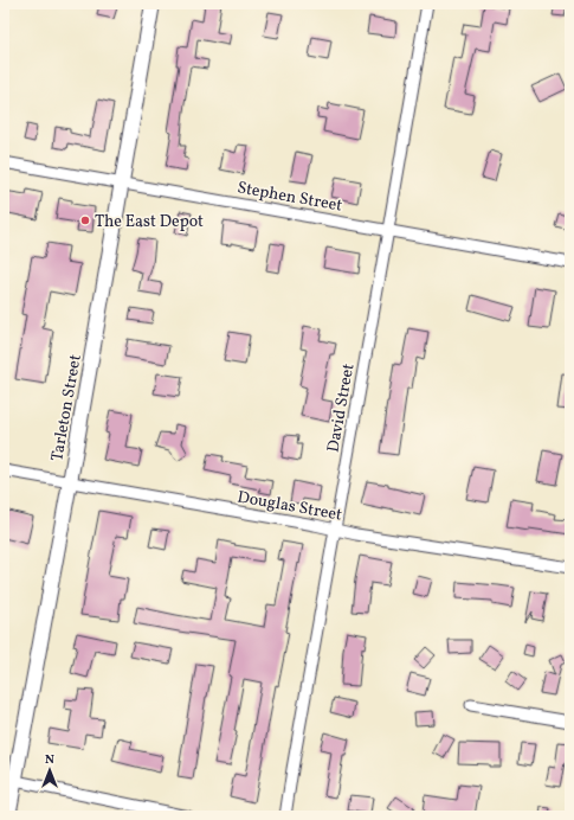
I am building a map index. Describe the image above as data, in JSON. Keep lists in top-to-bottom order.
{
  "streets": {
    "main road": ["Tarleton Street"],
    "street": ["Stephen Street", "David Street", "Douglas Street"]
  },
  "crossings": [
    ["Stephen Street", "Tarleton Street"],
    ["Stephen Street", "David Street"],
    ["Tarleton Street", "Douglas Street"],
    ["David Street", "Douglas Street"]
  ],
  "places": ["The East Depot"],
  "north": "top"
}
